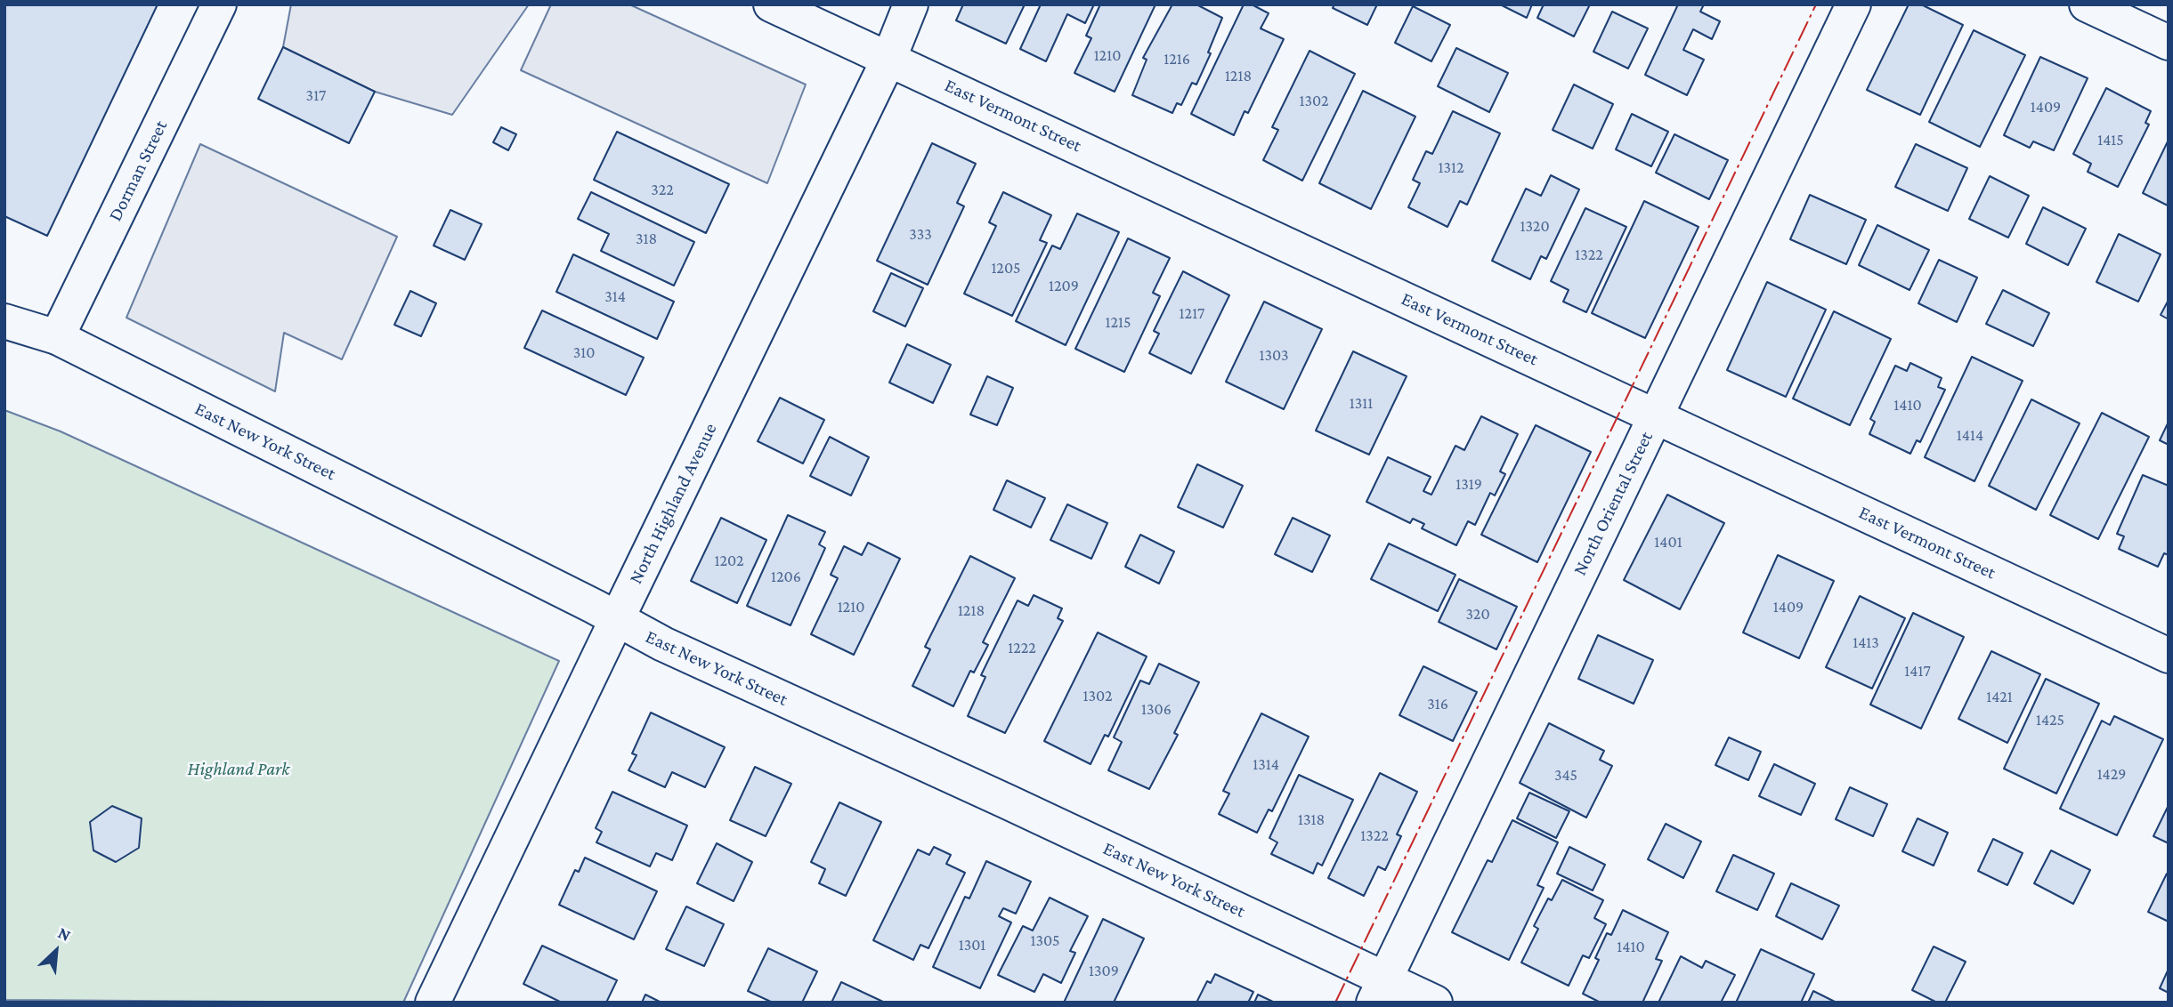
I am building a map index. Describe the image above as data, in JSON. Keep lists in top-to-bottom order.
{
  "streets": {
    "street": [
      "East Vermont Street",
      "Dorman Street",
      "East New York Street",
      "North Highland Avenue",
      "North Oriental Street"
    ]
  },
  "crossings": [
    ["East Vermont Street", "North Highland Avenue"],
    ["East Vermont Street", "North Oriental Street"],
    ["Dorman Street", "East New York Street"],
    ["East New York Street", "North Highland Avenue"],
    ["East New York Street", "North Oriental Street"]
  ],
  "parks": ["Highland Park"],
  "house_numbers": [
    "1210",
    "1216",
    "1218",
    "317",
    "1302",
    "1409",
    "1415",
    "1312",
    "322",
    "1320",
    "333",
    "318",
    "1322",
    "1205",
    "1209",
    "314",
    "1217",
    "1215",
    "310",
    "1303",
    "1311",
    "1410",
    "1414",
    "1319",
    "1401",
    "1202",
    "1206",
    "1210",
    "1409",
    "1218",
    "320",
    "1413",
    "1222",
    "1417",
    "1302",
    "1421",
    "316",
    "1306",
    "1425",
    "1314",
    "1429",
    "345",
    "1318",
    "1322",
    "1305",
    "1301",
    "1410",
    "1309"
  ],
  "north": "top right"
}
